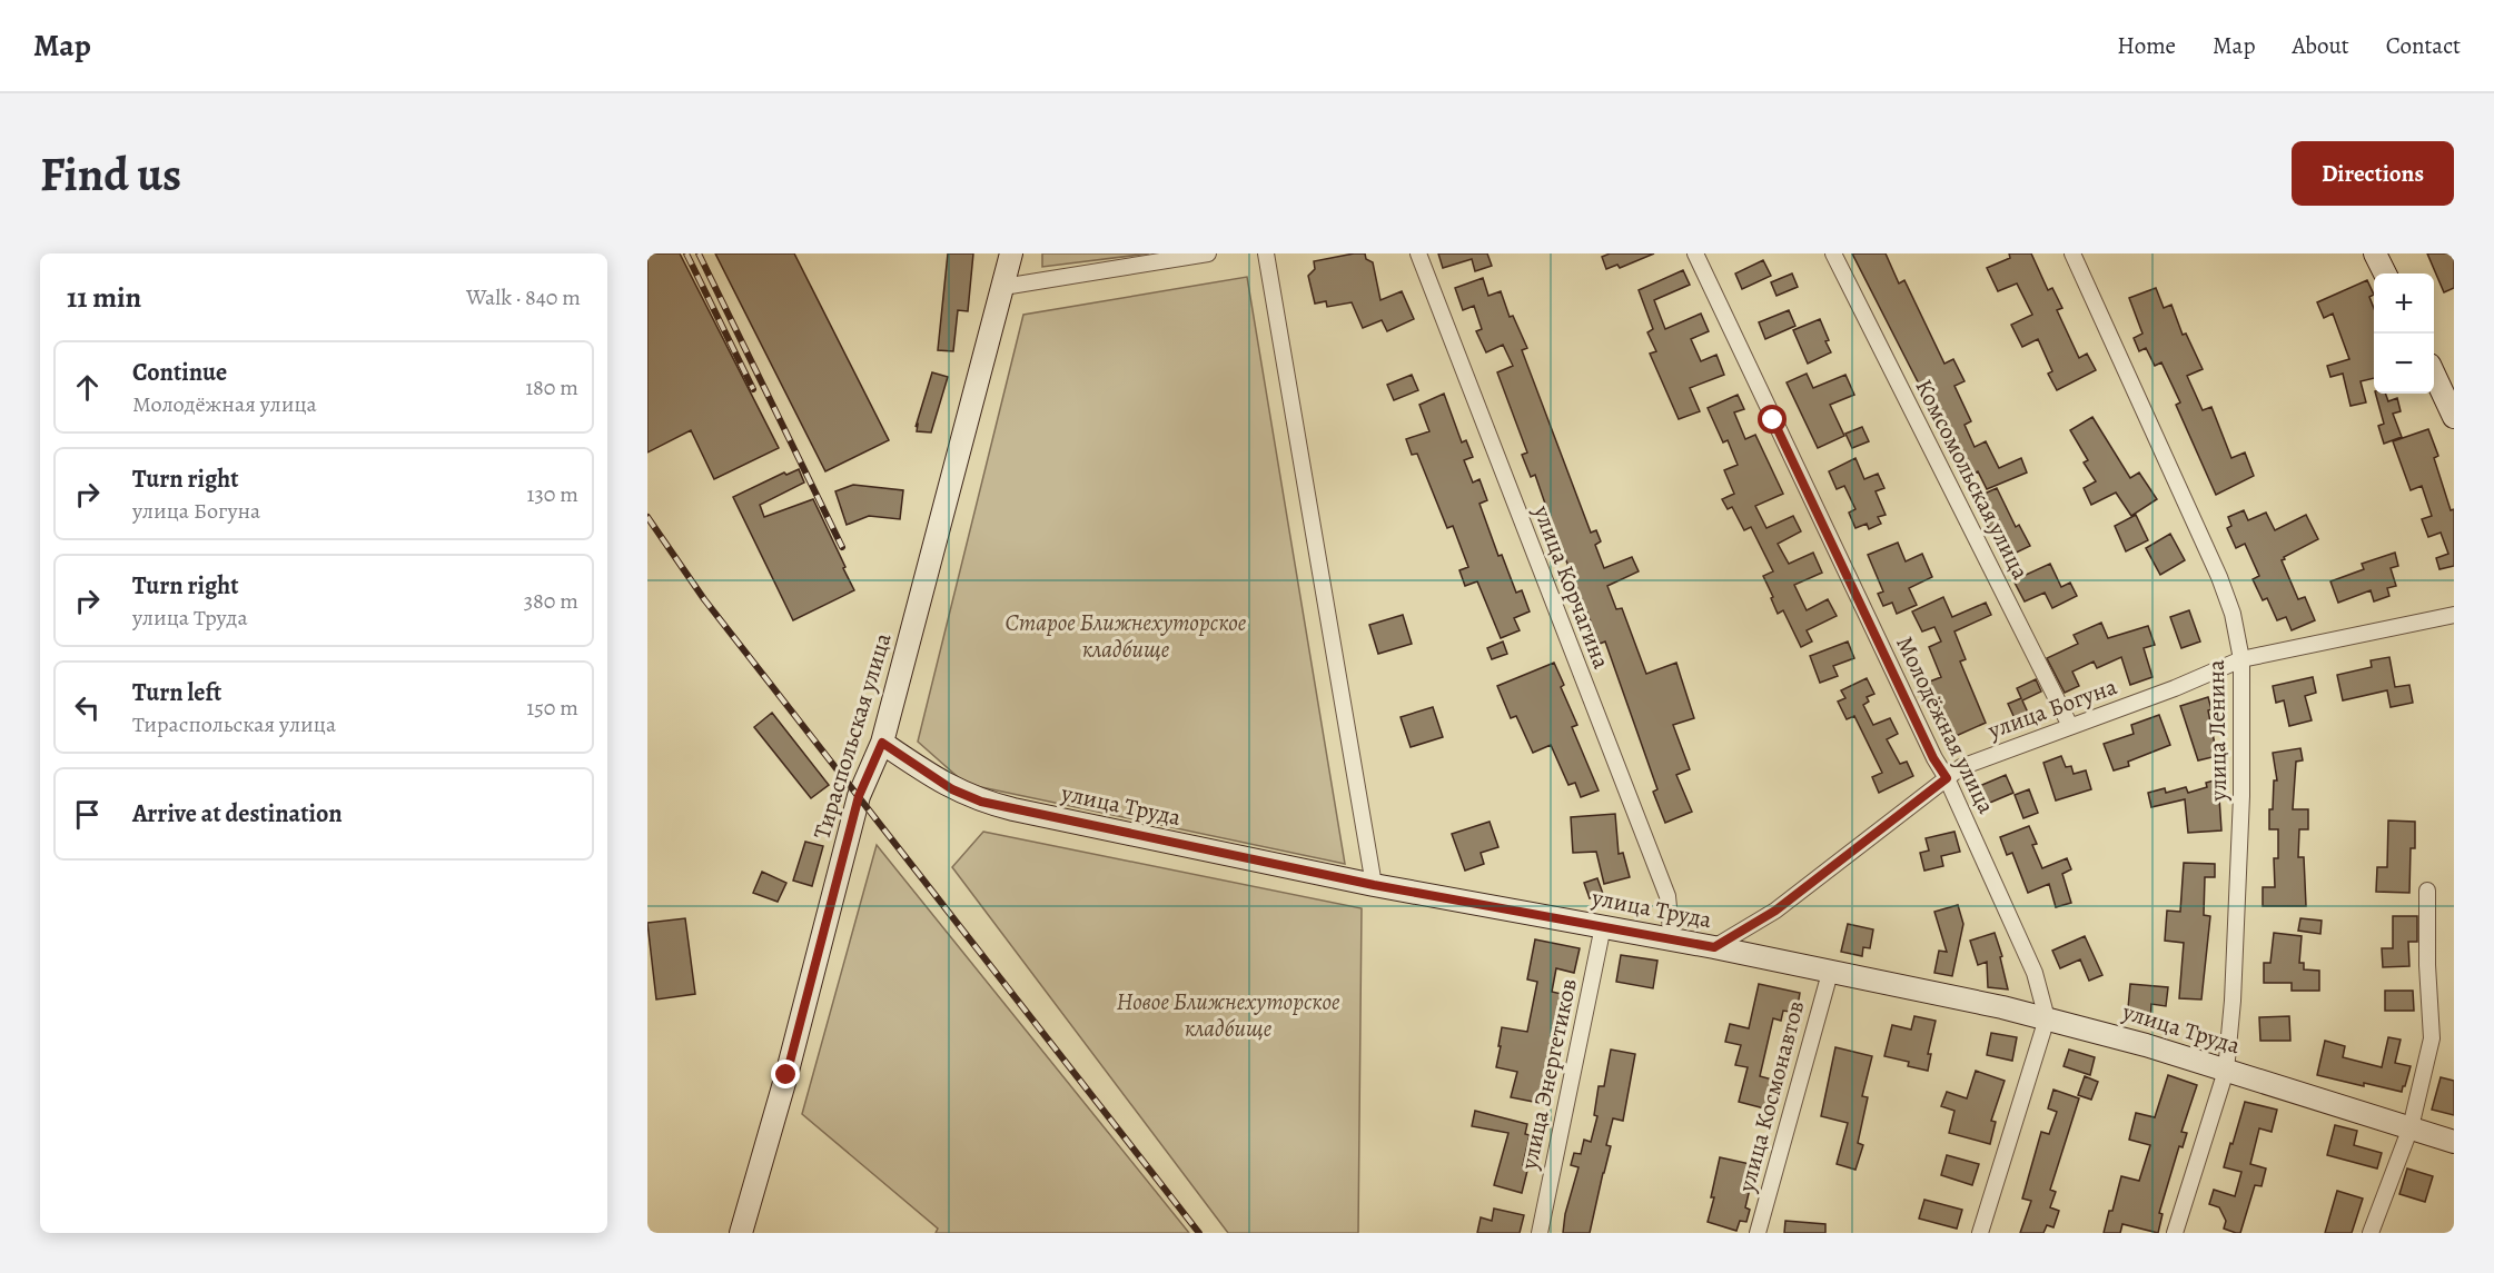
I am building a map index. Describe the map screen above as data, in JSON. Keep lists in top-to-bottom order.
{
  "streets": {
    "street": [
      "Комсомольская улица",
      "улица Корчагина",
      "улица Богуна",
      "Молодёжная улица",
      "улица Ленина",
      "Тираспольская улица",
      "улица Труда",
      "улица Энергетиков",
      "улица Космонавтов"
    ]
  },
  "crossings": [
    ["Комсомольская улица", "улица Богуна"],
    ["улица Корчагина", "улица Труда"],
    ["улица Богуна", "Молодёжная улица"],
    ["улица Богуна", "улица Ленина"],
    ["улица Богуна", "улица Труда"],
    ["Молодёжная улица", "улица Труда"],
    ["улица Ленина", "улица Труда"],
    ["Тираспольская улица", "улица Труда"],
    ["улица Труда", "улица Энергетиков"],
    ["улица Труда", "улица Космонавтов"]
  ],
  "parks": ["Старое Ближнехуторское кладбище", "Новое Ближнехуторское кладбище"],
  "page": {
    "header": "Map",
    "nav": [
      "Home",
      "Map",
      "About",
      "Contact"
    ],
    "buttons": "Directions",
    "title": "Find us",
    "heading": ["11 min", "Walk · 840 m"],
    "map_buttons": ["+", "−"],
    "list": [
      ["Continue", "Молодёжная улица", "180 m"],
      ["Turn right", "улица Богуна", "130 m"],
      ["Turn right", "улица Труда", "380 m"],
      ["Turn left", "Тираспольская улица", "150 m"],
      "Arrive at destination"
    ]
  }
}
